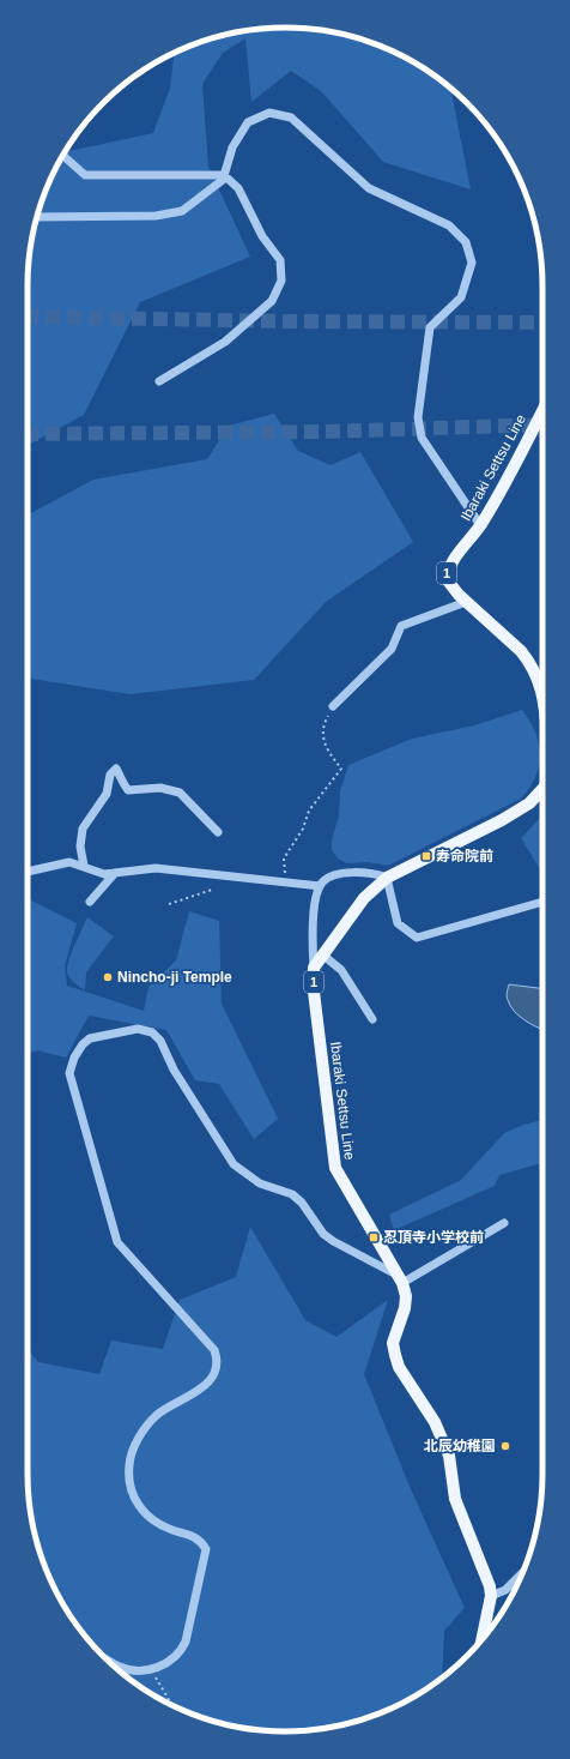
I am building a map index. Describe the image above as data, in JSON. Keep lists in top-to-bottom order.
{
  "streets": {
    "main road": ["Ibaraki Settsu Line", "1"]
  },
  "crossings": [
    ["Ibaraki Settsu Line", "1"]
  ],
  "places": {
    "transit": ["寿命院前", "忍頂寺小学校前"],
    "other": ["Nincho-ji Temple", "北辰幼稚園"]
  }
}
